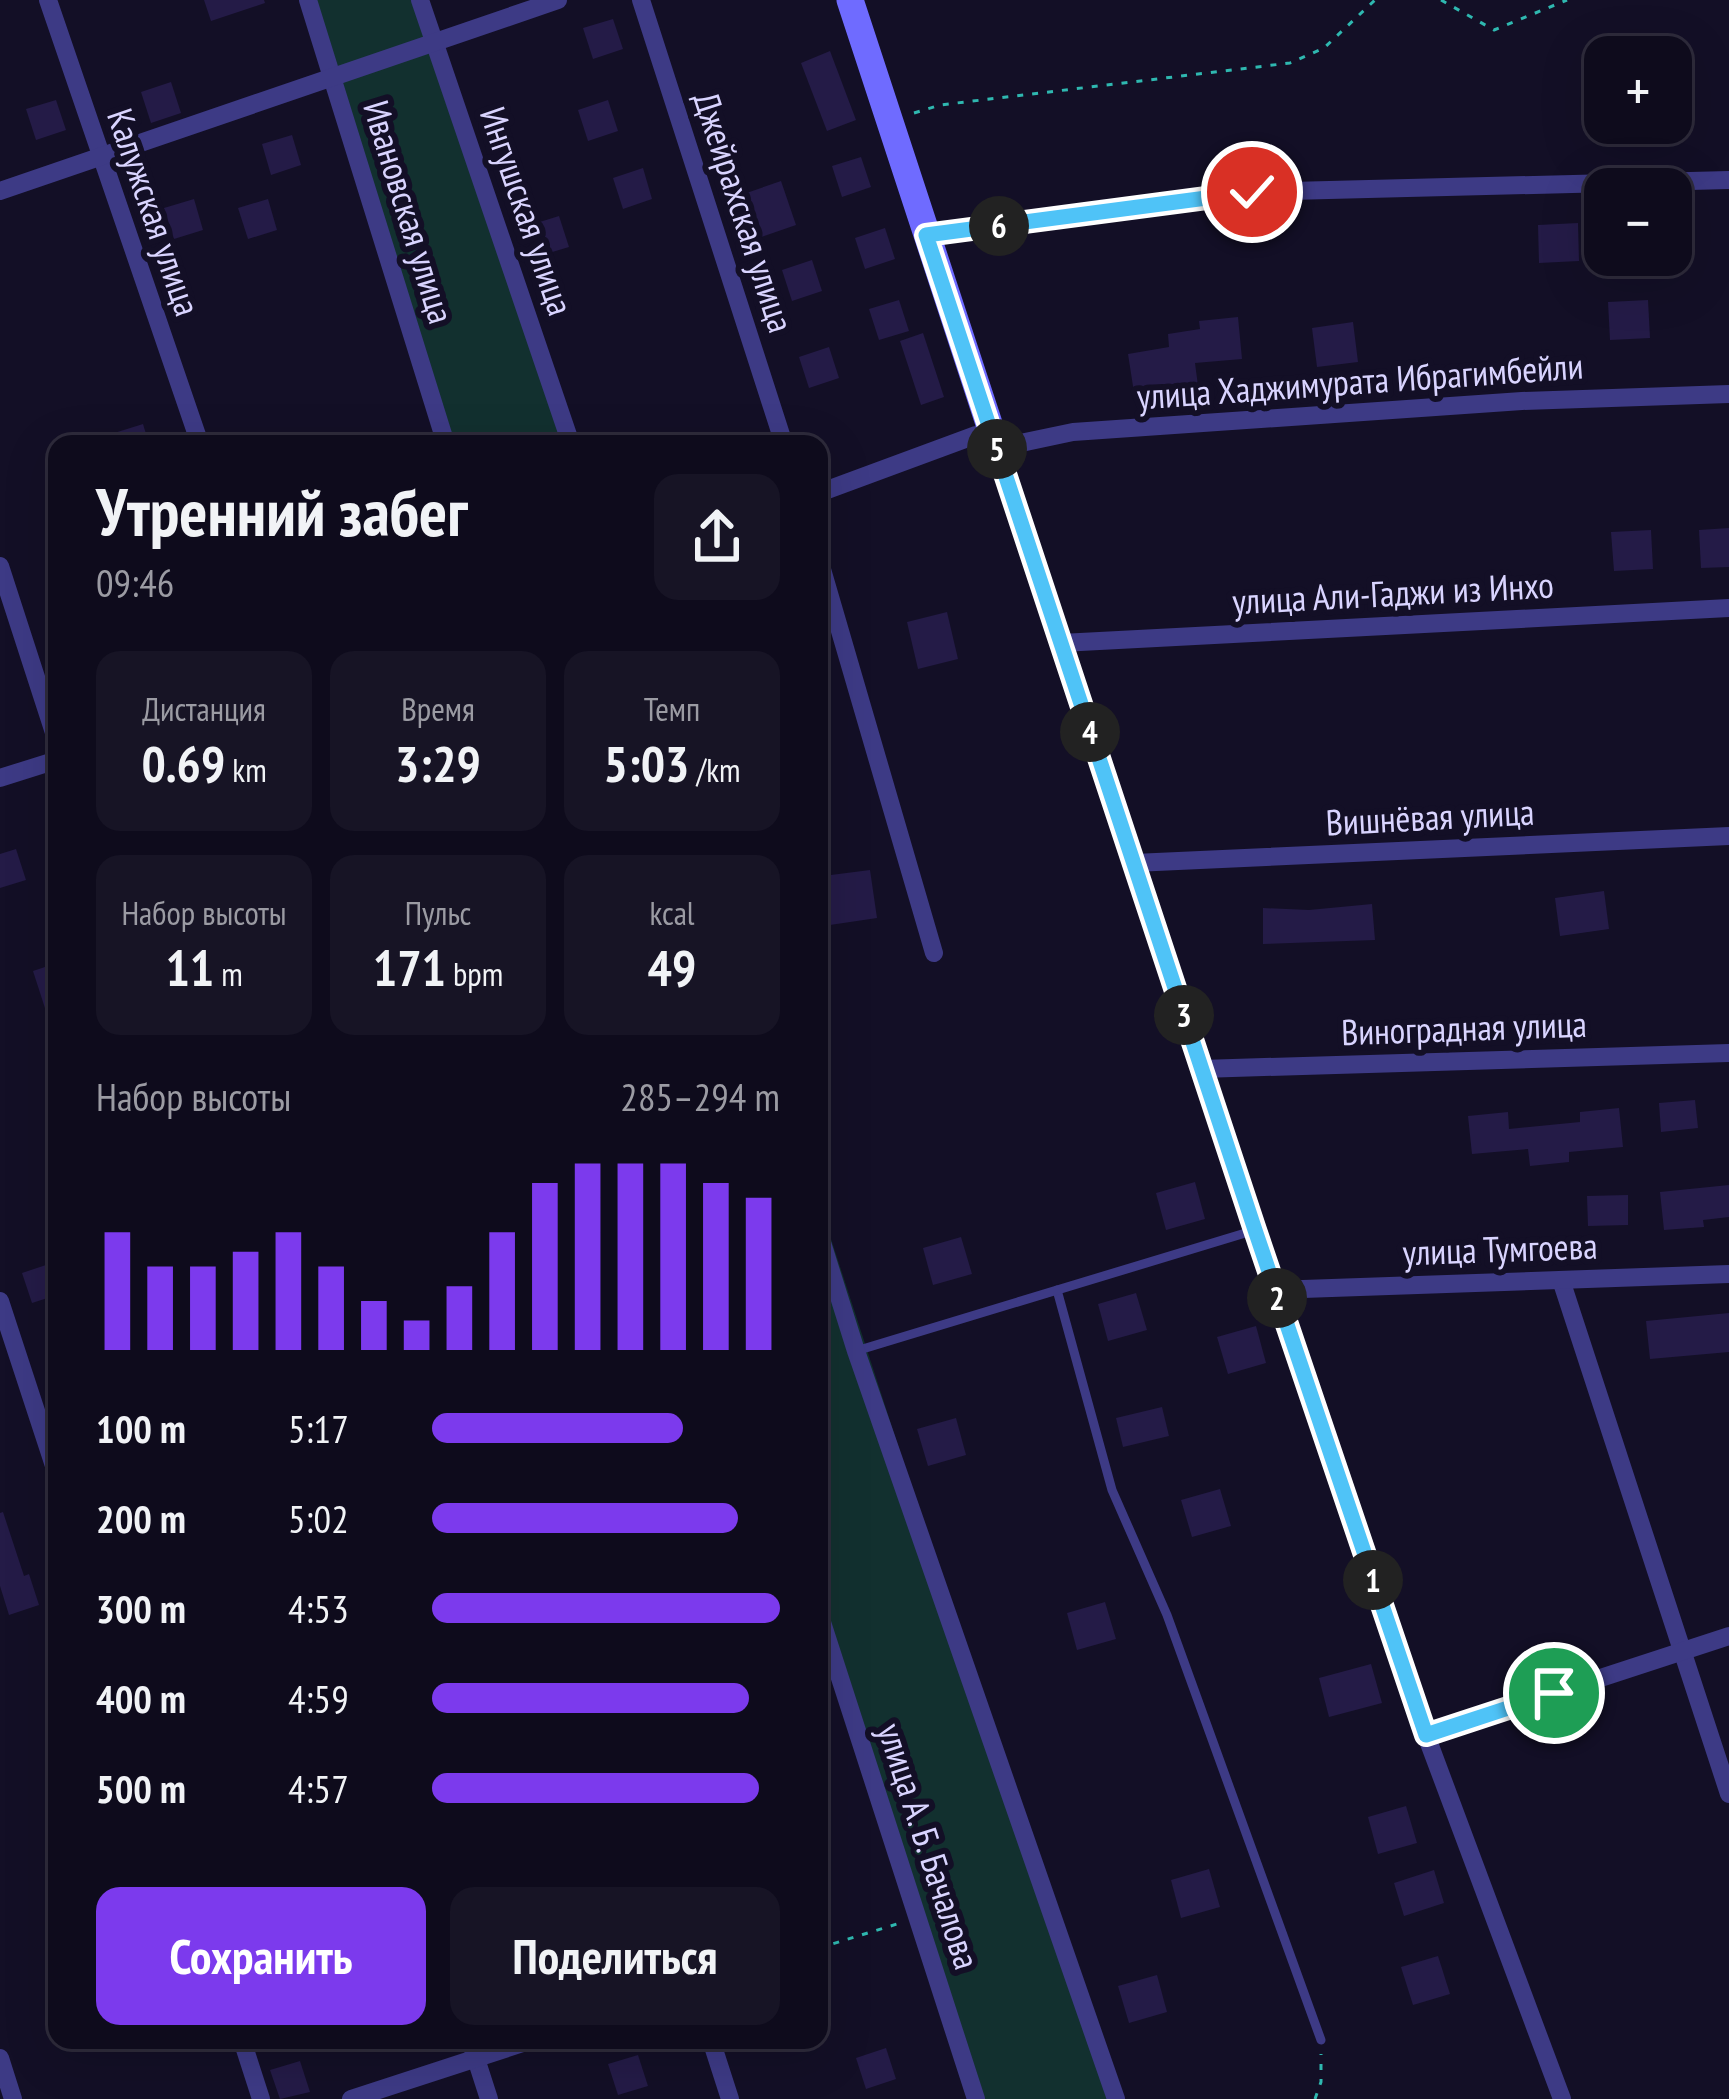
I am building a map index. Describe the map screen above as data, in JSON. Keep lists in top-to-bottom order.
{
  "streets": {
    "street": [
      "Ингушская улица",
      "Калужская улица",
      "Ивановская улица",
      "Джейрахская улица",
      "улица Хаджимурата Ибрагимбейли",
      "улица Али-Гаджи из Инхо",
      "Вишнёвая улица",
      "Виноградная улица",
      "улица Тумгоева",
      "улица А. Б. Бачалова"
    ]
  },
  "page": {
    "map_buttons": ["+", "−"],
    "pins": [
      "6",
      "5",
      "4",
      "3",
      "2",
      "1"
    ],
    "heading": ["Утренний забег", "09:46"],
    "stats": [
      ["Дистанция", "0.69 km"],
      ["Время", "3:29"],
      ["Темп", "5:03 /km"],
      ["Набор высоты", "11 m"],
      ["Пульс", "171 bpm"],
      ["kcal", "49"]
    ],
    "chart": ["Набор высоты", "285–294 m"],
    "list": [
      {
        "name": "100 m",
        "note": "5:17"
      },
      {
        "name": "200 m",
        "note": "5:02"
      },
      {
        "name": "300 m",
        "note": "4:53"
      },
      {
        "name": "400 m",
        "note": "4:59"
      },
      {
        "name": "500 m",
        "note": "4:57"
      }
    ],
    "buttons": ["Сохранить", "Поделиться"]
  }
}
